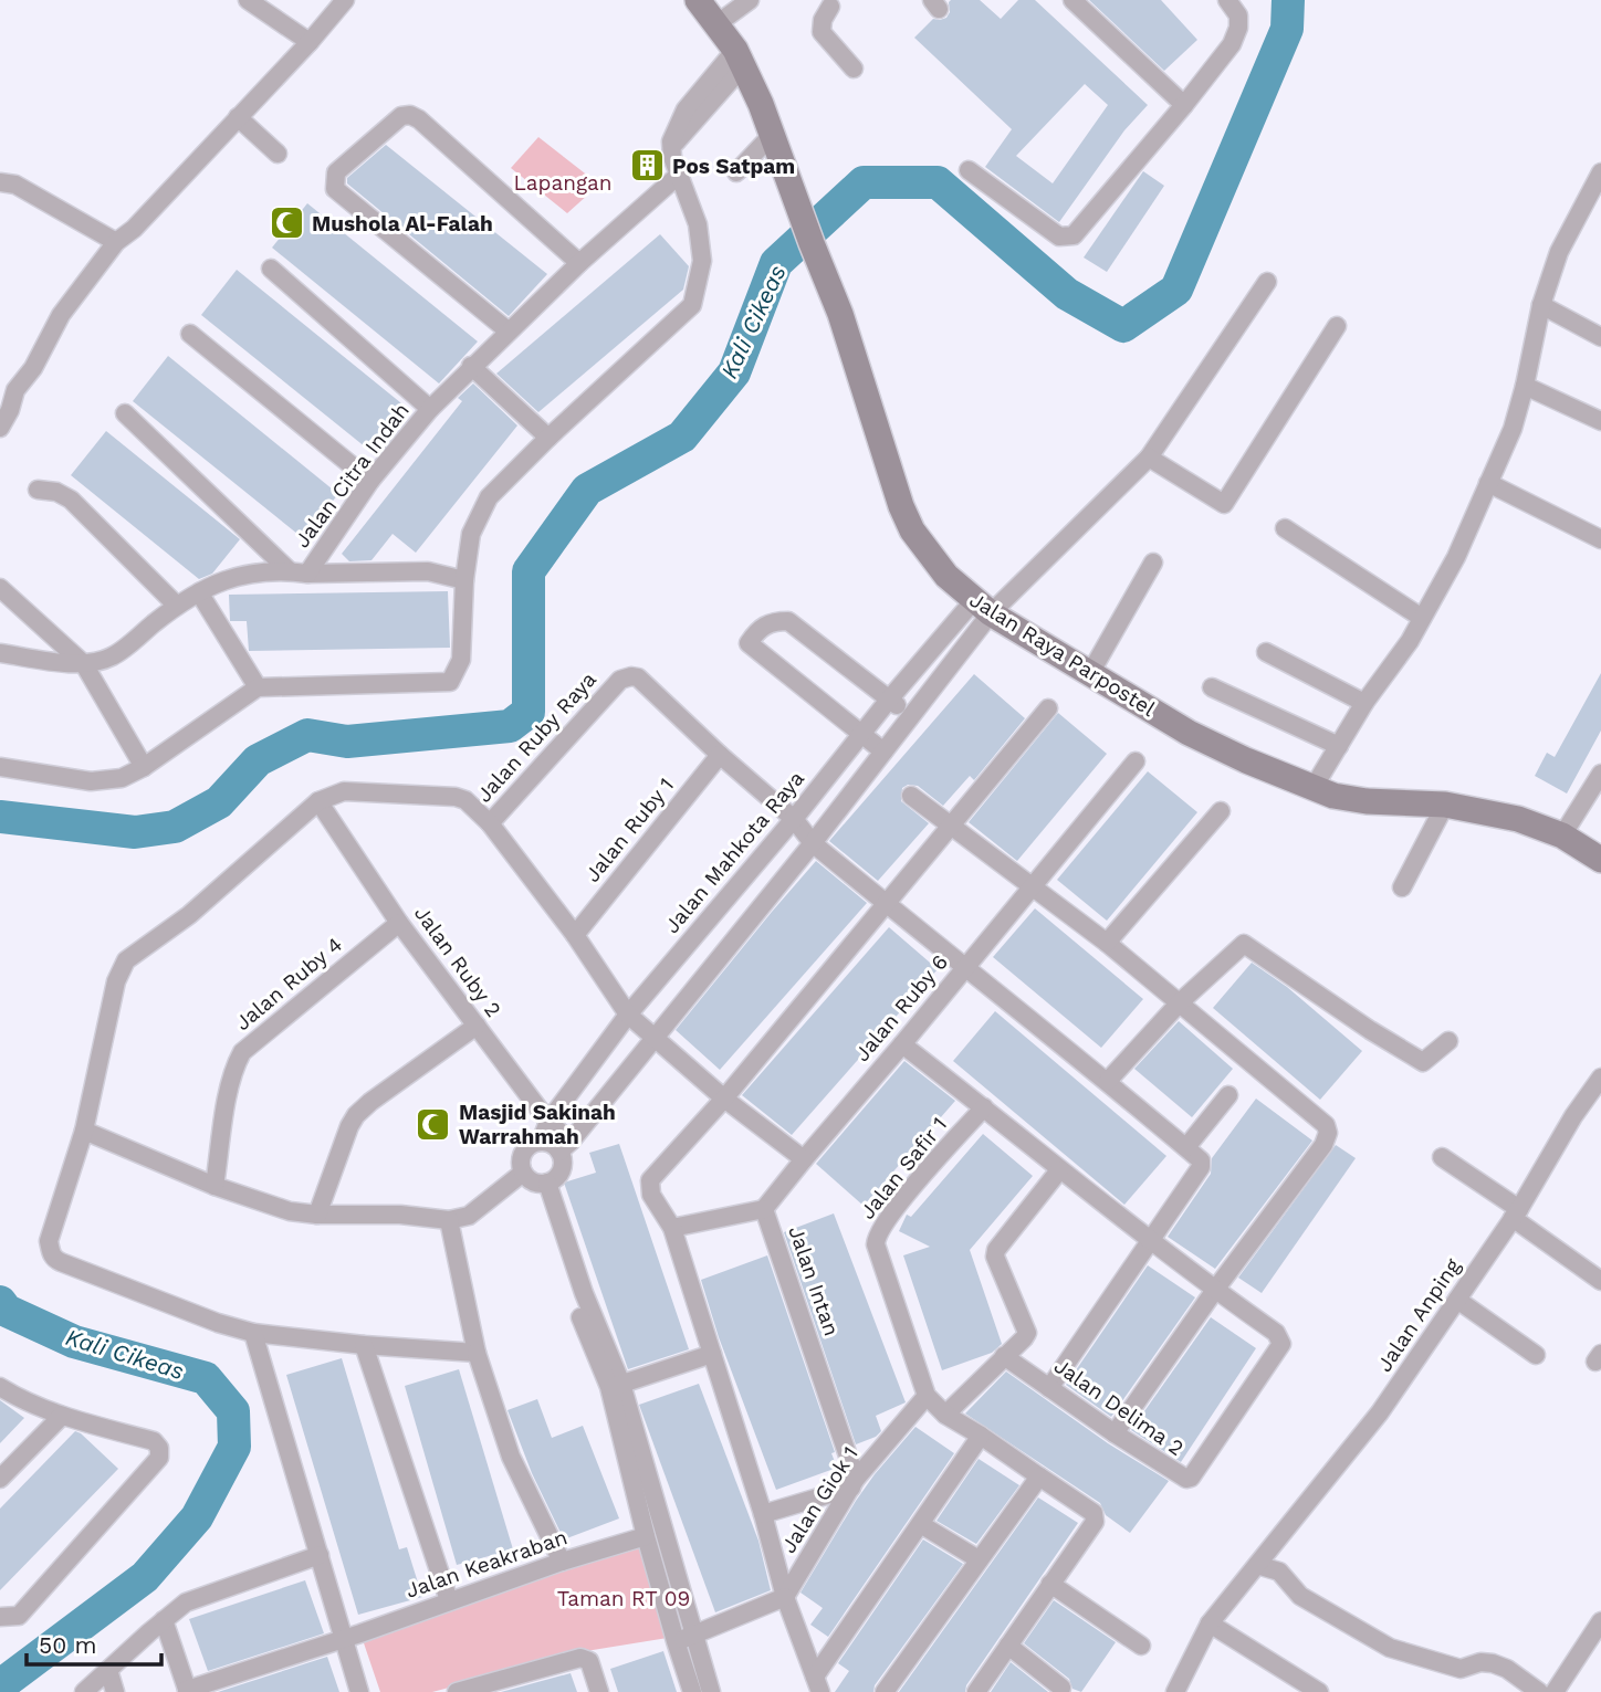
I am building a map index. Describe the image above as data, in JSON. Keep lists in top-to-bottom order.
{
  "streets": {
    "main road": ["Jalan Raya Parpostel"],
    "street": [
      "Jalan Citra Indah",
      "Jalan Ruby Raya",
      "Jalan Ruby 1",
      "Jalan Mahkota Raya",
      "Jalan Ruby 2",
      "Jalan Ruby 4",
      "Jalan Ruby 6",
      "Jalan Safir 1",
      "Jalan Intan",
      "Jalan Anping",
      "Jalan Delima 2",
      "Jalan Giok 1",
      "Jalan Keakraban"
    ]
  },
  "crossings": [
    ["Jalan Raya Parpostel", "Jalan Mahkota Raya"],
    ["Jalan Ruby Raya", "Jalan Ruby 1"],
    ["Jalan Ruby Raya", "Jalan Mahkota Raya"],
    ["Jalan Ruby Raya", "Jalan Ruby 6"],
    ["Jalan Mahkota Raya", "Jalan Ruby 2"],
    ["Jalan Ruby 2", "Jalan Ruby 4"],
    ["Jalan Ruby 6", "Jalan Intan"],
    ["Jalan Safir 1", "Jalan Giok 1"],
    ["Jalan Intan", "Jalan Giok 1"]
  ],
  "water": ["Kali Cikeas"],
  "parks": ["Lapangan", "Taman RT 09"],
  "places": {
    "building": ["Pos Satpam"],
    "mosque": ["Mushola Al-Falah", "Masjid Sakinah Warrahmah"]
  },
  "scale_bar": "50 m"
}
